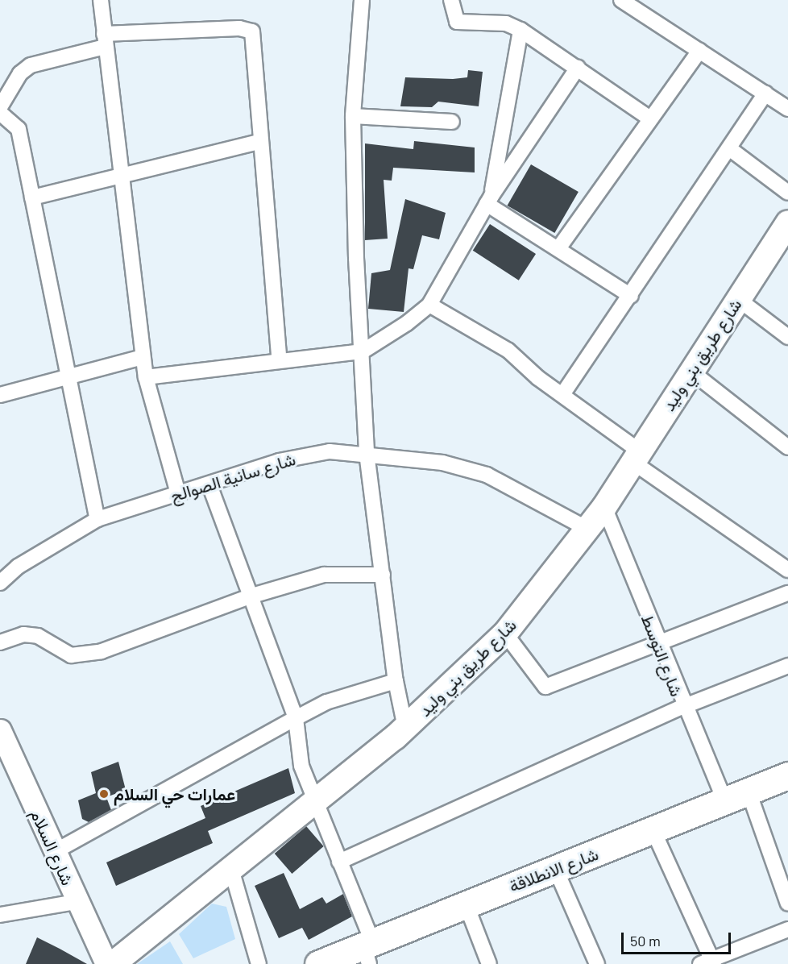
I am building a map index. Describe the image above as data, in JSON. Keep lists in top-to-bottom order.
{
  "streets": {
    "highway": ["شارع الانطلاقة"],
    "main road": ["شارع طريق بني وليد"],
    "street": ["شارع سانية الصوالح", "شارع التوسط", "شارع السلام"]
  },
  "crossings": [
    ["شارع طريق بني وليد", "شارع سانية الصوالح"],
    ["شارع طريق بني وليد", "شارع التوسط"],
    ["شارع التوسط", "شارع الانطلاقة"]
  ],
  "places": ["عمارات حي السلام"],
  "scale_bar": "50 m"
}
